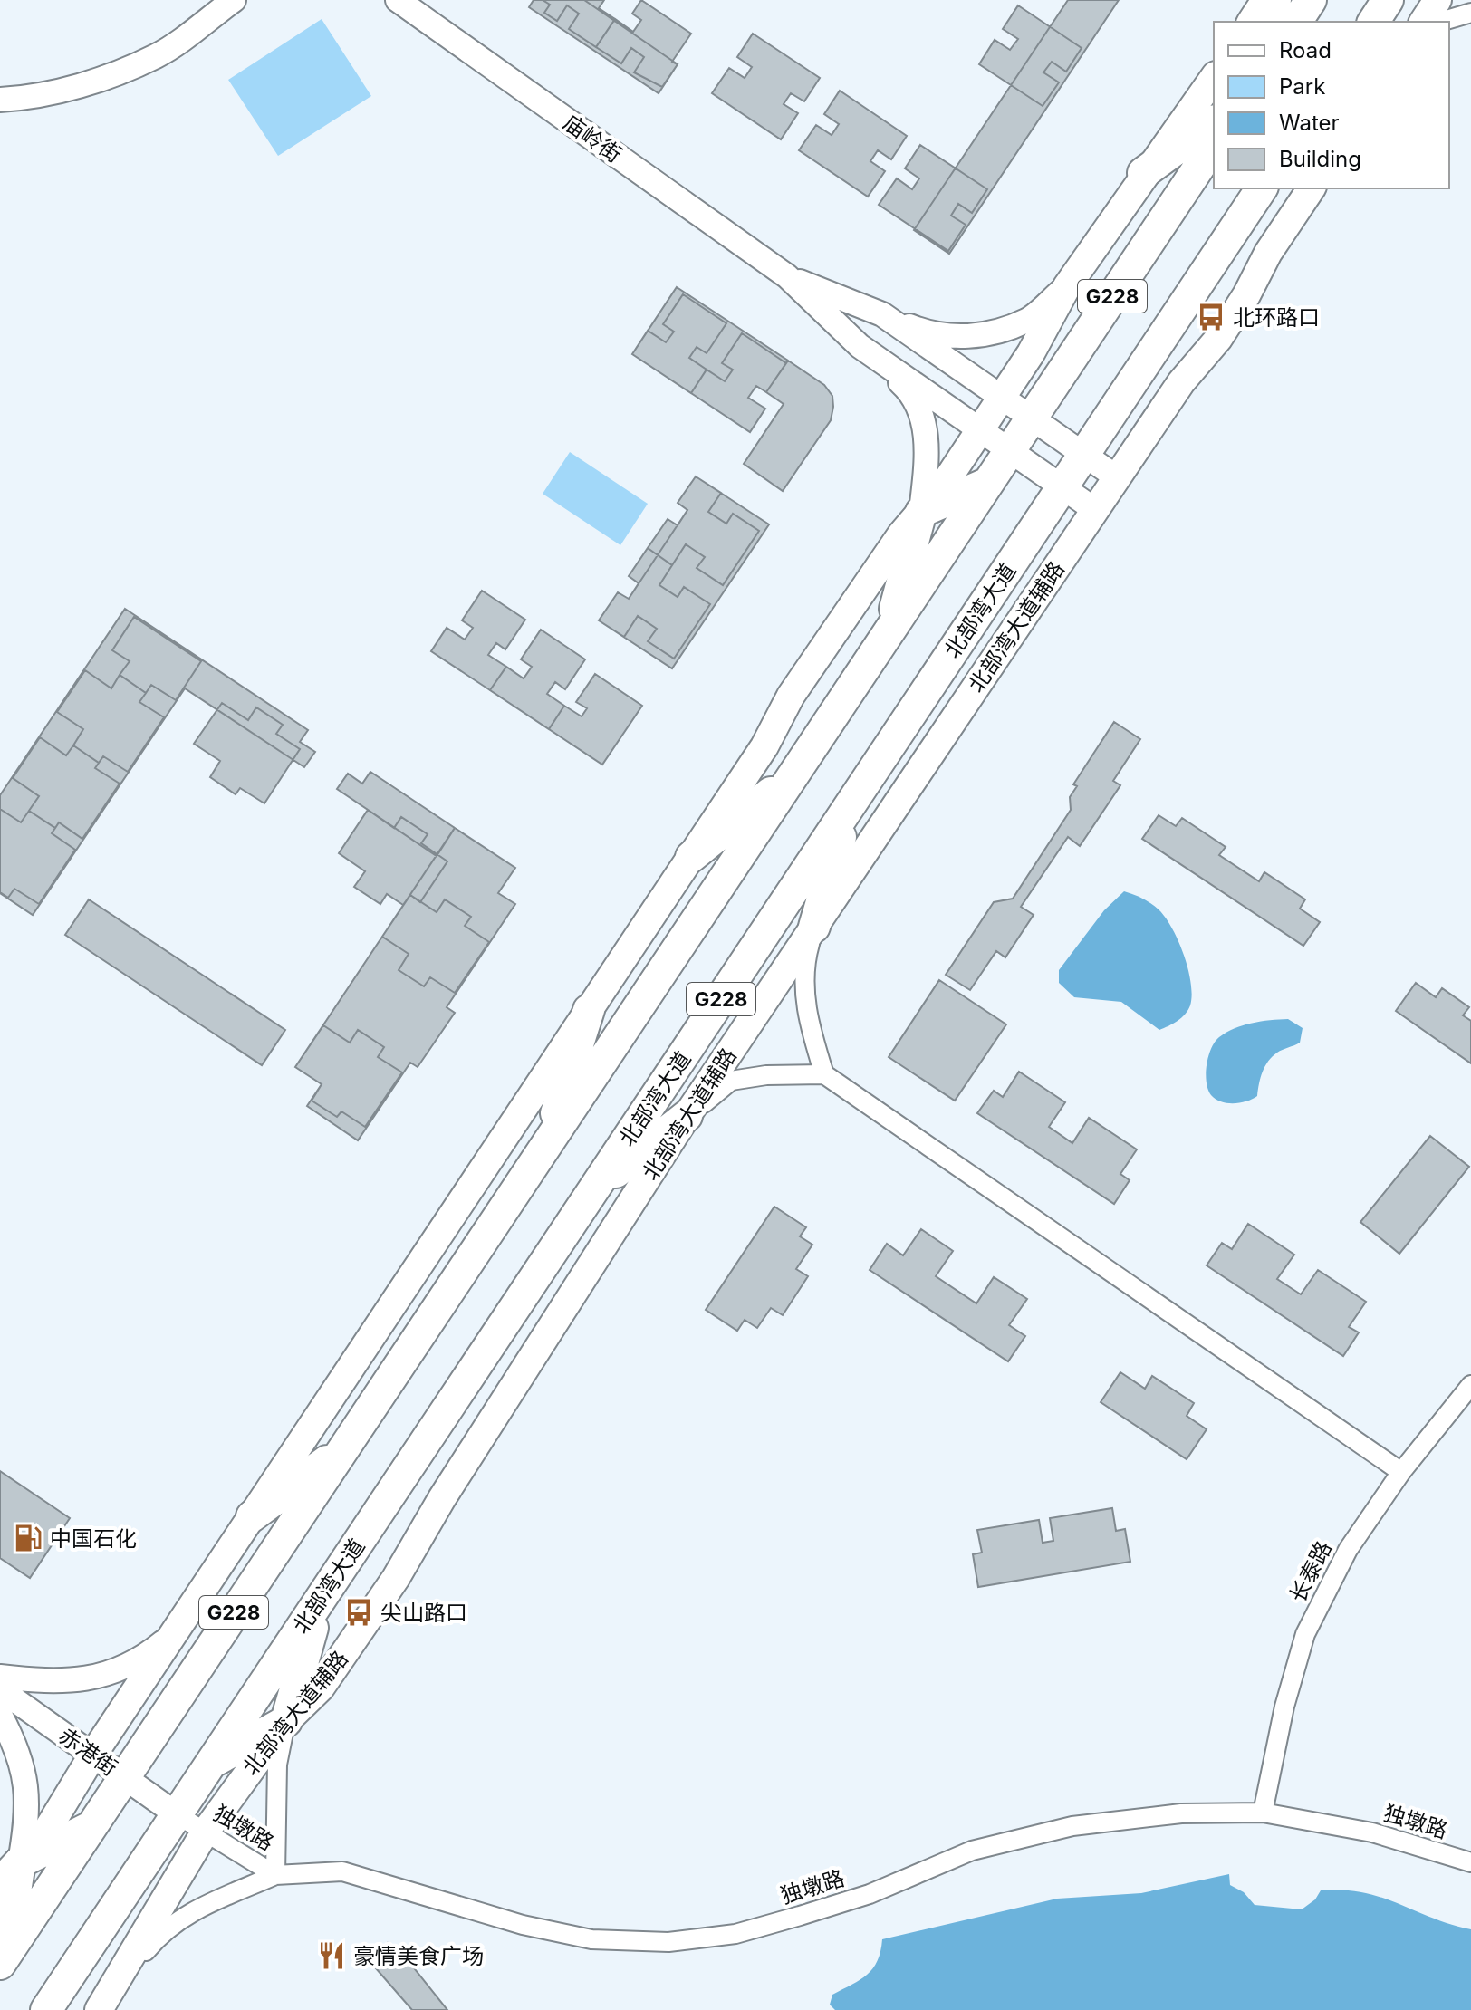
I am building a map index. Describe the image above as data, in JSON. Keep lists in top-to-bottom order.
{
  "streets": {
    "highway": ["G228", "北部湾大道"],
    "main road": ["北部湾大道辅路"],
    "street": [
      "庙岭街",
      "长泰路",
      "赤港街",
      "独墩路"
    ]
  },
  "crossings": [
    ["庙岭街", "G228"],
    ["庙岭街", "北部湾大道"],
    ["庙岭街", "北部湾大道辅路"],
    ["G228", "赤港街"],
    ["北部湾大道", "赤港街"],
    ["北部湾大道", "独墩路"],
    ["北部湾大道辅路", "独墩路"],
    ["长泰路", "独墩路"],
    ["赤港街", "独墩路"]
  ],
  "places": {
    "bus stop": ["北环路口", "尖山路口"],
    "fuel station": ["中国石化"],
    "restaurant": ["豪情美食广场"]
  },
  "legend": [
    "Road",
    "Park",
    "Water",
    "Building"
  ]
}
